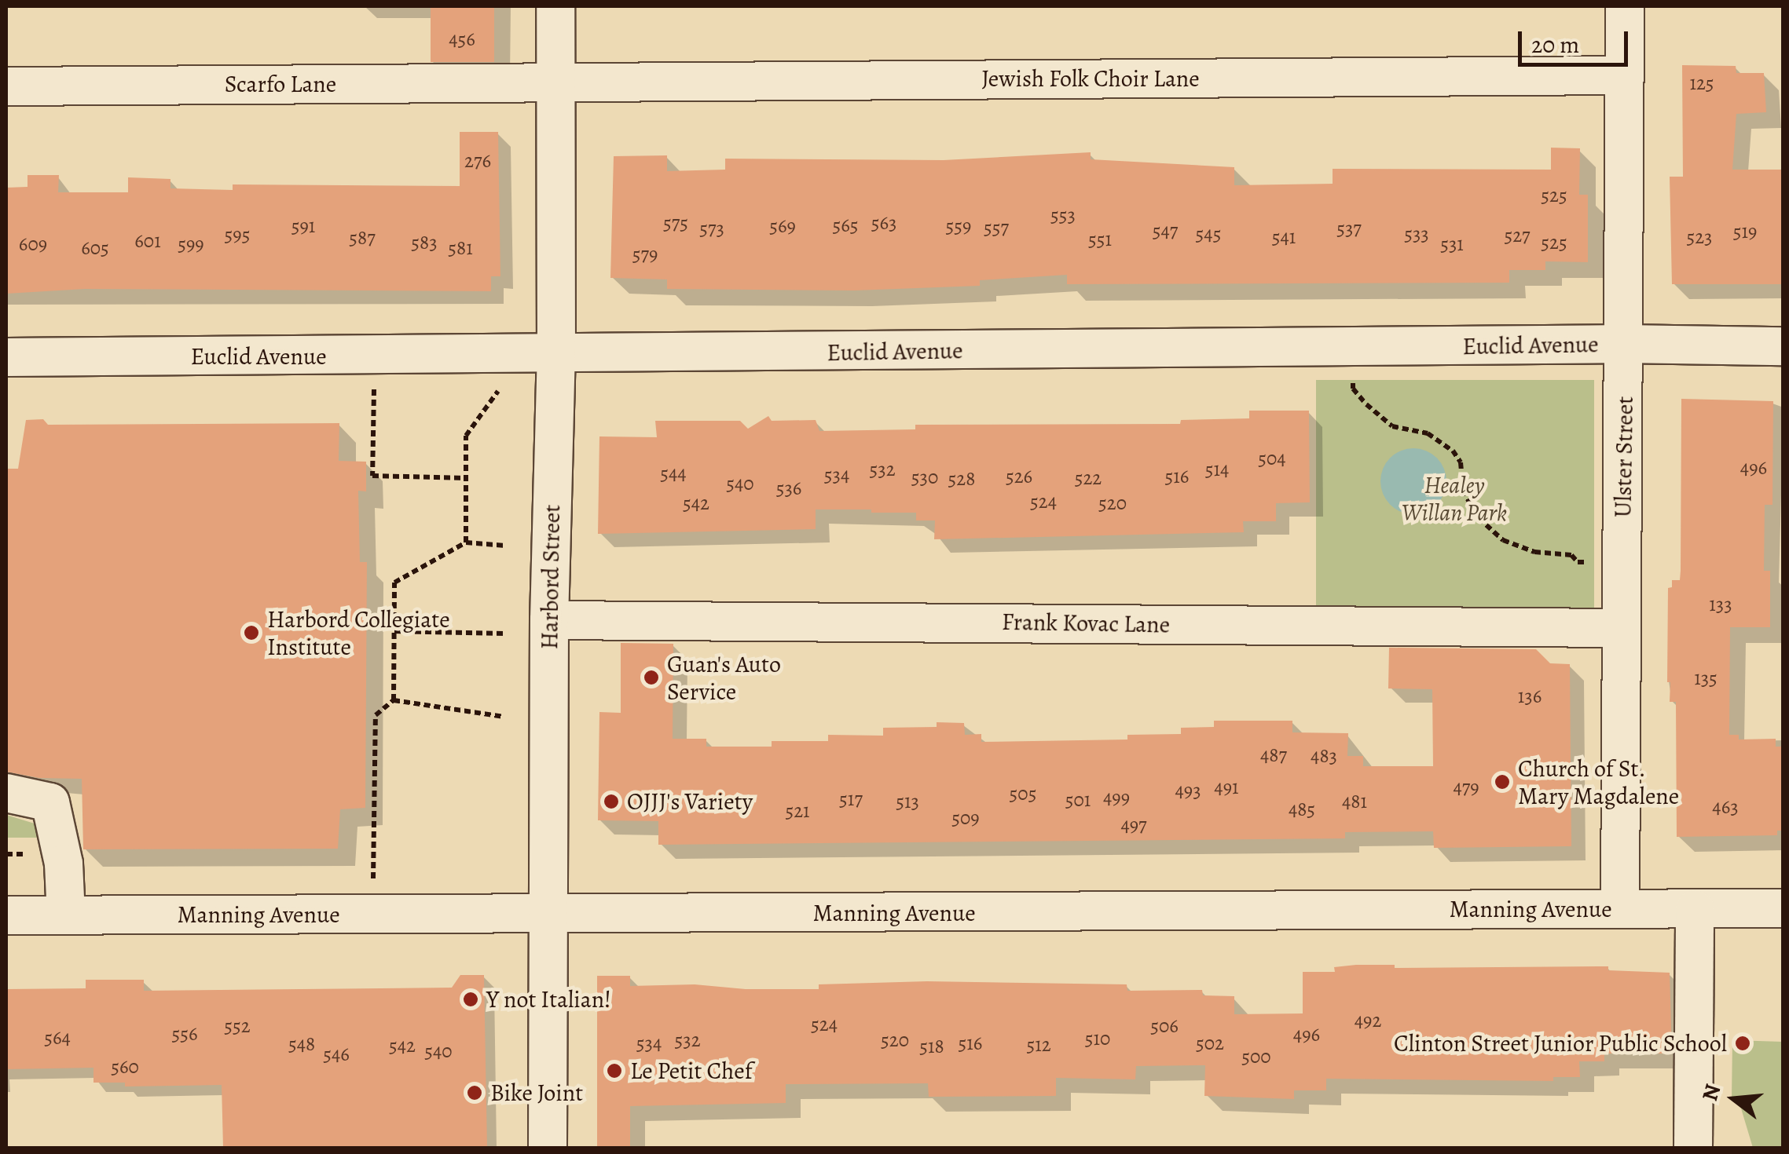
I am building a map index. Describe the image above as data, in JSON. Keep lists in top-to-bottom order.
{
  "streets": {
    "street": [
      "Jewish Folk Choir Lane",
      "Scarfo Lane",
      "Euclid Avenue",
      "Ulster Street",
      "Harbord Street",
      "Frank Kovac Lane",
      "Manning Avenue"
    ]
  },
  "crossings": [
    ["Jewish Folk Choir Lane", "Scarfo Lane"],
    ["Jewish Folk Choir Lane", "Ulster Street"],
    ["Jewish Folk Choir Lane", "Harbord Street"],
    ["Scarfo Lane", "Harbord Street"],
    ["Euclid Avenue", "Ulster Street"],
    ["Euclid Avenue", "Harbord Street"],
    ["Ulster Street", "Frank Kovac Lane"],
    ["Ulster Street", "Manning Avenue"],
    ["Harbord Street", "Frank Kovac Lane"],
    ["Harbord Street", "Manning Avenue"]
  ],
  "parks": ["Healey Willan Park"],
  "places": [
    "Harbord Collegiate Institute",
    "Guan's Auto Service",
    "Church of St. Mary Magdalene",
    "OJJJ's Variety",
    "Y not Italian!",
    "Clinton Street Junior Public School",
    "Le Petit Chef",
    "Bike Joint"
  ],
  "house_numbers": [
    "456",
    "125",
    "276",
    "525",
    "553",
    "575",
    "563",
    "565",
    "591",
    "569",
    "559",
    "557",
    "573",
    "537",
    "547",
    "519",
    "545",
    "533",
    "595",
    "527",
    "541",
    "523",
    "587",
    "551",
    "601",
    "583",
    "525",
    "609",
    "599",
    "531",
    "605",
    "581",
    "579",
    "504",
    "496",
    "532",
    "514",
    "544",
    "534",
    "526",
    "516",
    "530",
    "522",
    "528",
    "540",
    "536",
    "524",
    "542",
    "520",
    "133",
    "135",
    "136",
    "487",
    "483",
    "491",
    "479",
    "493",
    "505",
    "499",
    "517",
    "501",
    "513",
    "481",
    "463",
    "485",
    "521",
    "509",
    "497",
    "492",
    "524",
    "552",
    "506",
    "556",
    "496",
    "564",
    "510",
    "532",
    "520",
    "534",
    "516",
    "502",
    "548",
    "512",
    "542",
    "518",
    "540",
    "546",
    "500",
    "560"
  ],
  "scale_bar": "20 m",
  "north": "left"
}
